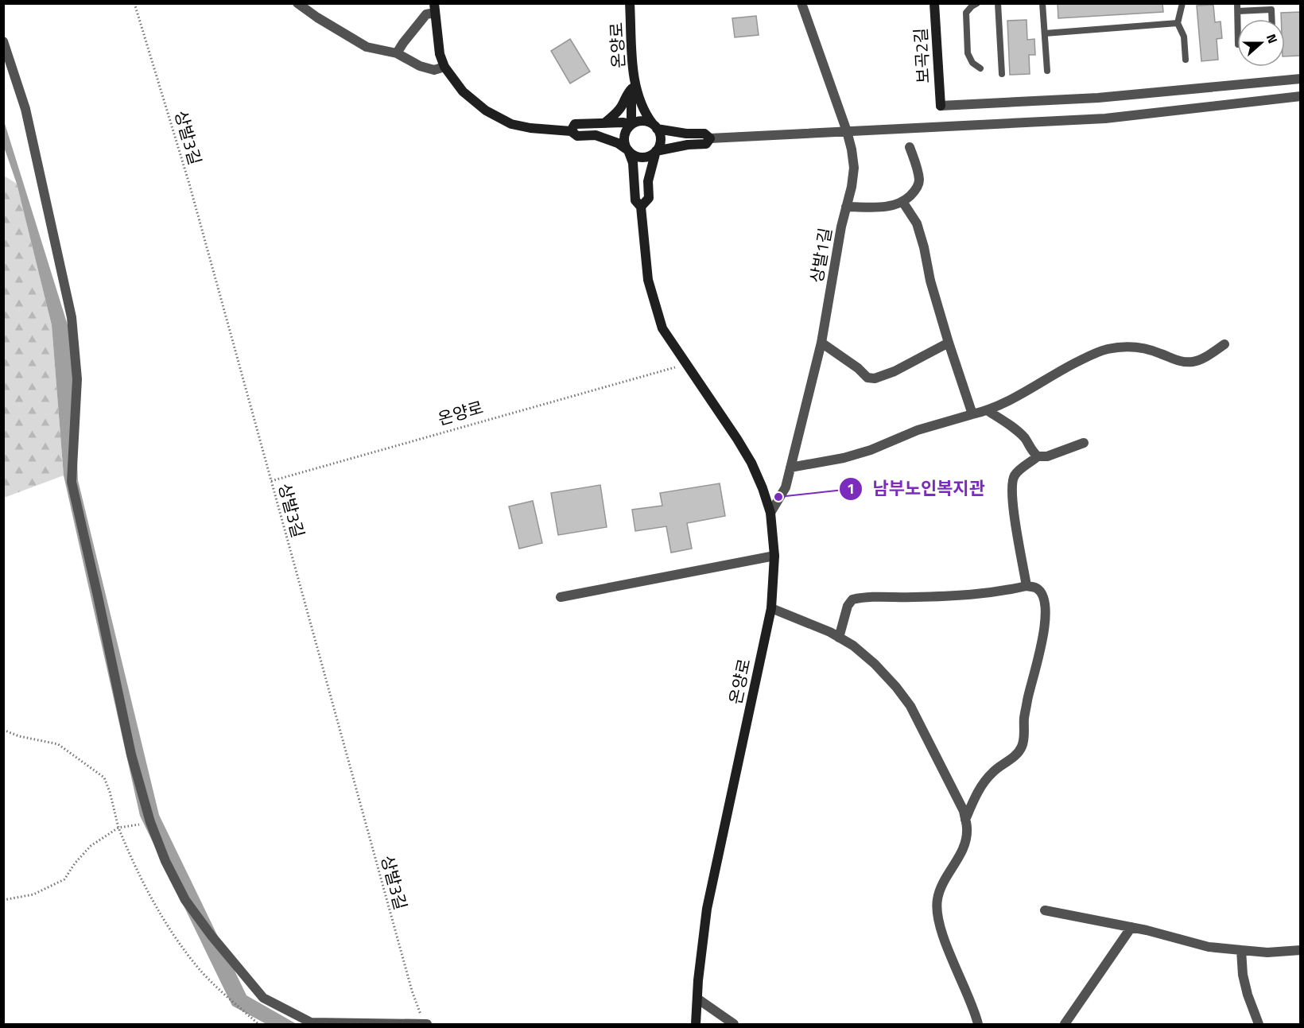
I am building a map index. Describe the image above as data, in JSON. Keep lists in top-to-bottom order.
{
  "streets": {
    "main road": ["온양로", "보곡2길"],
    "street": ["상발1길"],
    "path": ["상발3길"]
  },
  "crossings": [
    ["온양로", "상발3길"],
    ["온양로", "상발1길"]
  ],
  "places": ["남부노인복지관"],
  "north": "right"
}
